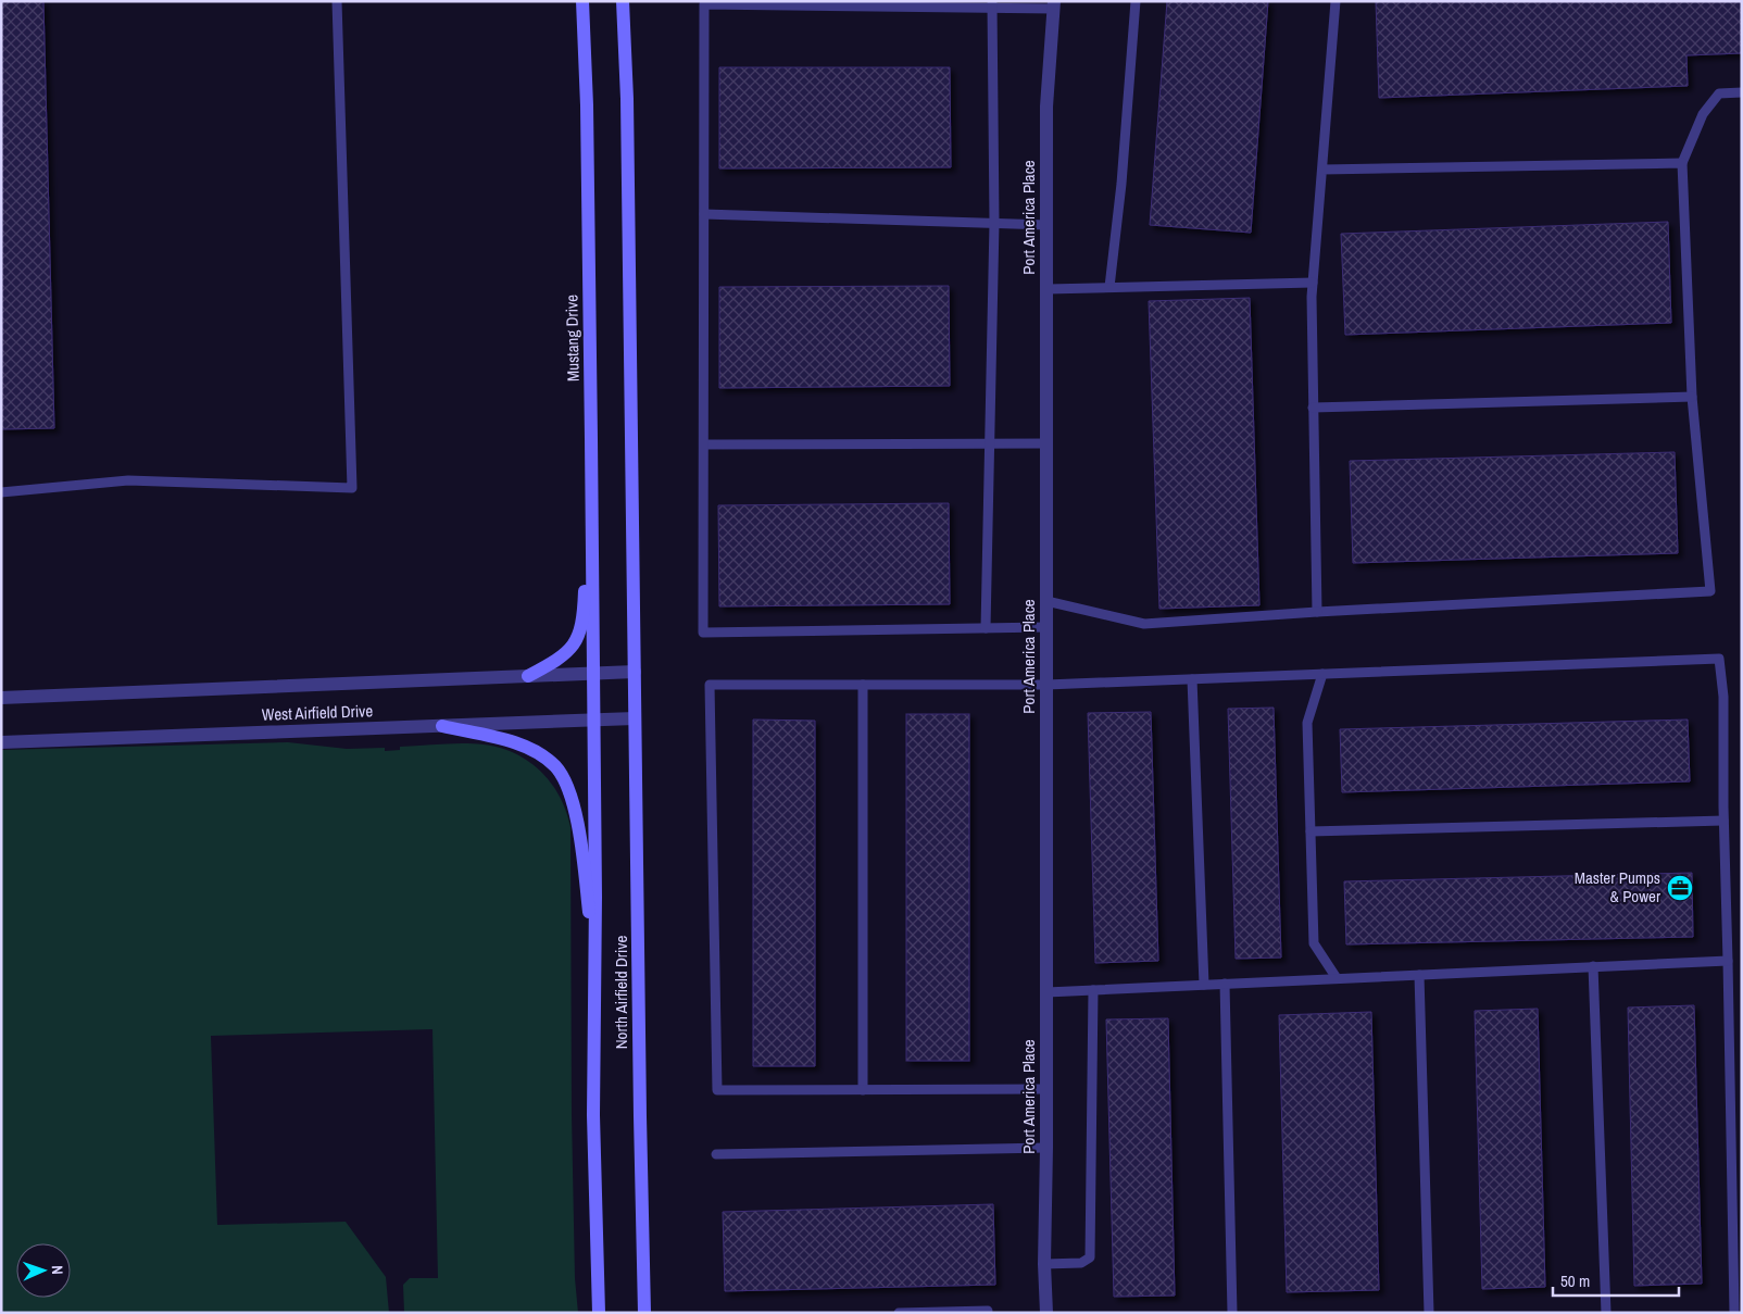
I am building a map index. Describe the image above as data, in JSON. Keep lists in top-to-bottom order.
{
  "streets": {
    "main road": ["Mustang Drive", "North Airfield Drive"],
    "street": ["Port America Place", "West Airfield Drive"]
  },
  "crossings": [
    ["Mustang Drive", "West Airfield Drive"],
    ["Mustang Drive", "North Airfield Drive"],
    ["West Airfield Drive", "North Airfield Drive"]
  ],
  "places": {
    "office": ["Master Pumps & Power"]
  },
  "scale_bar": "50 m",
  "north": "right"
}
